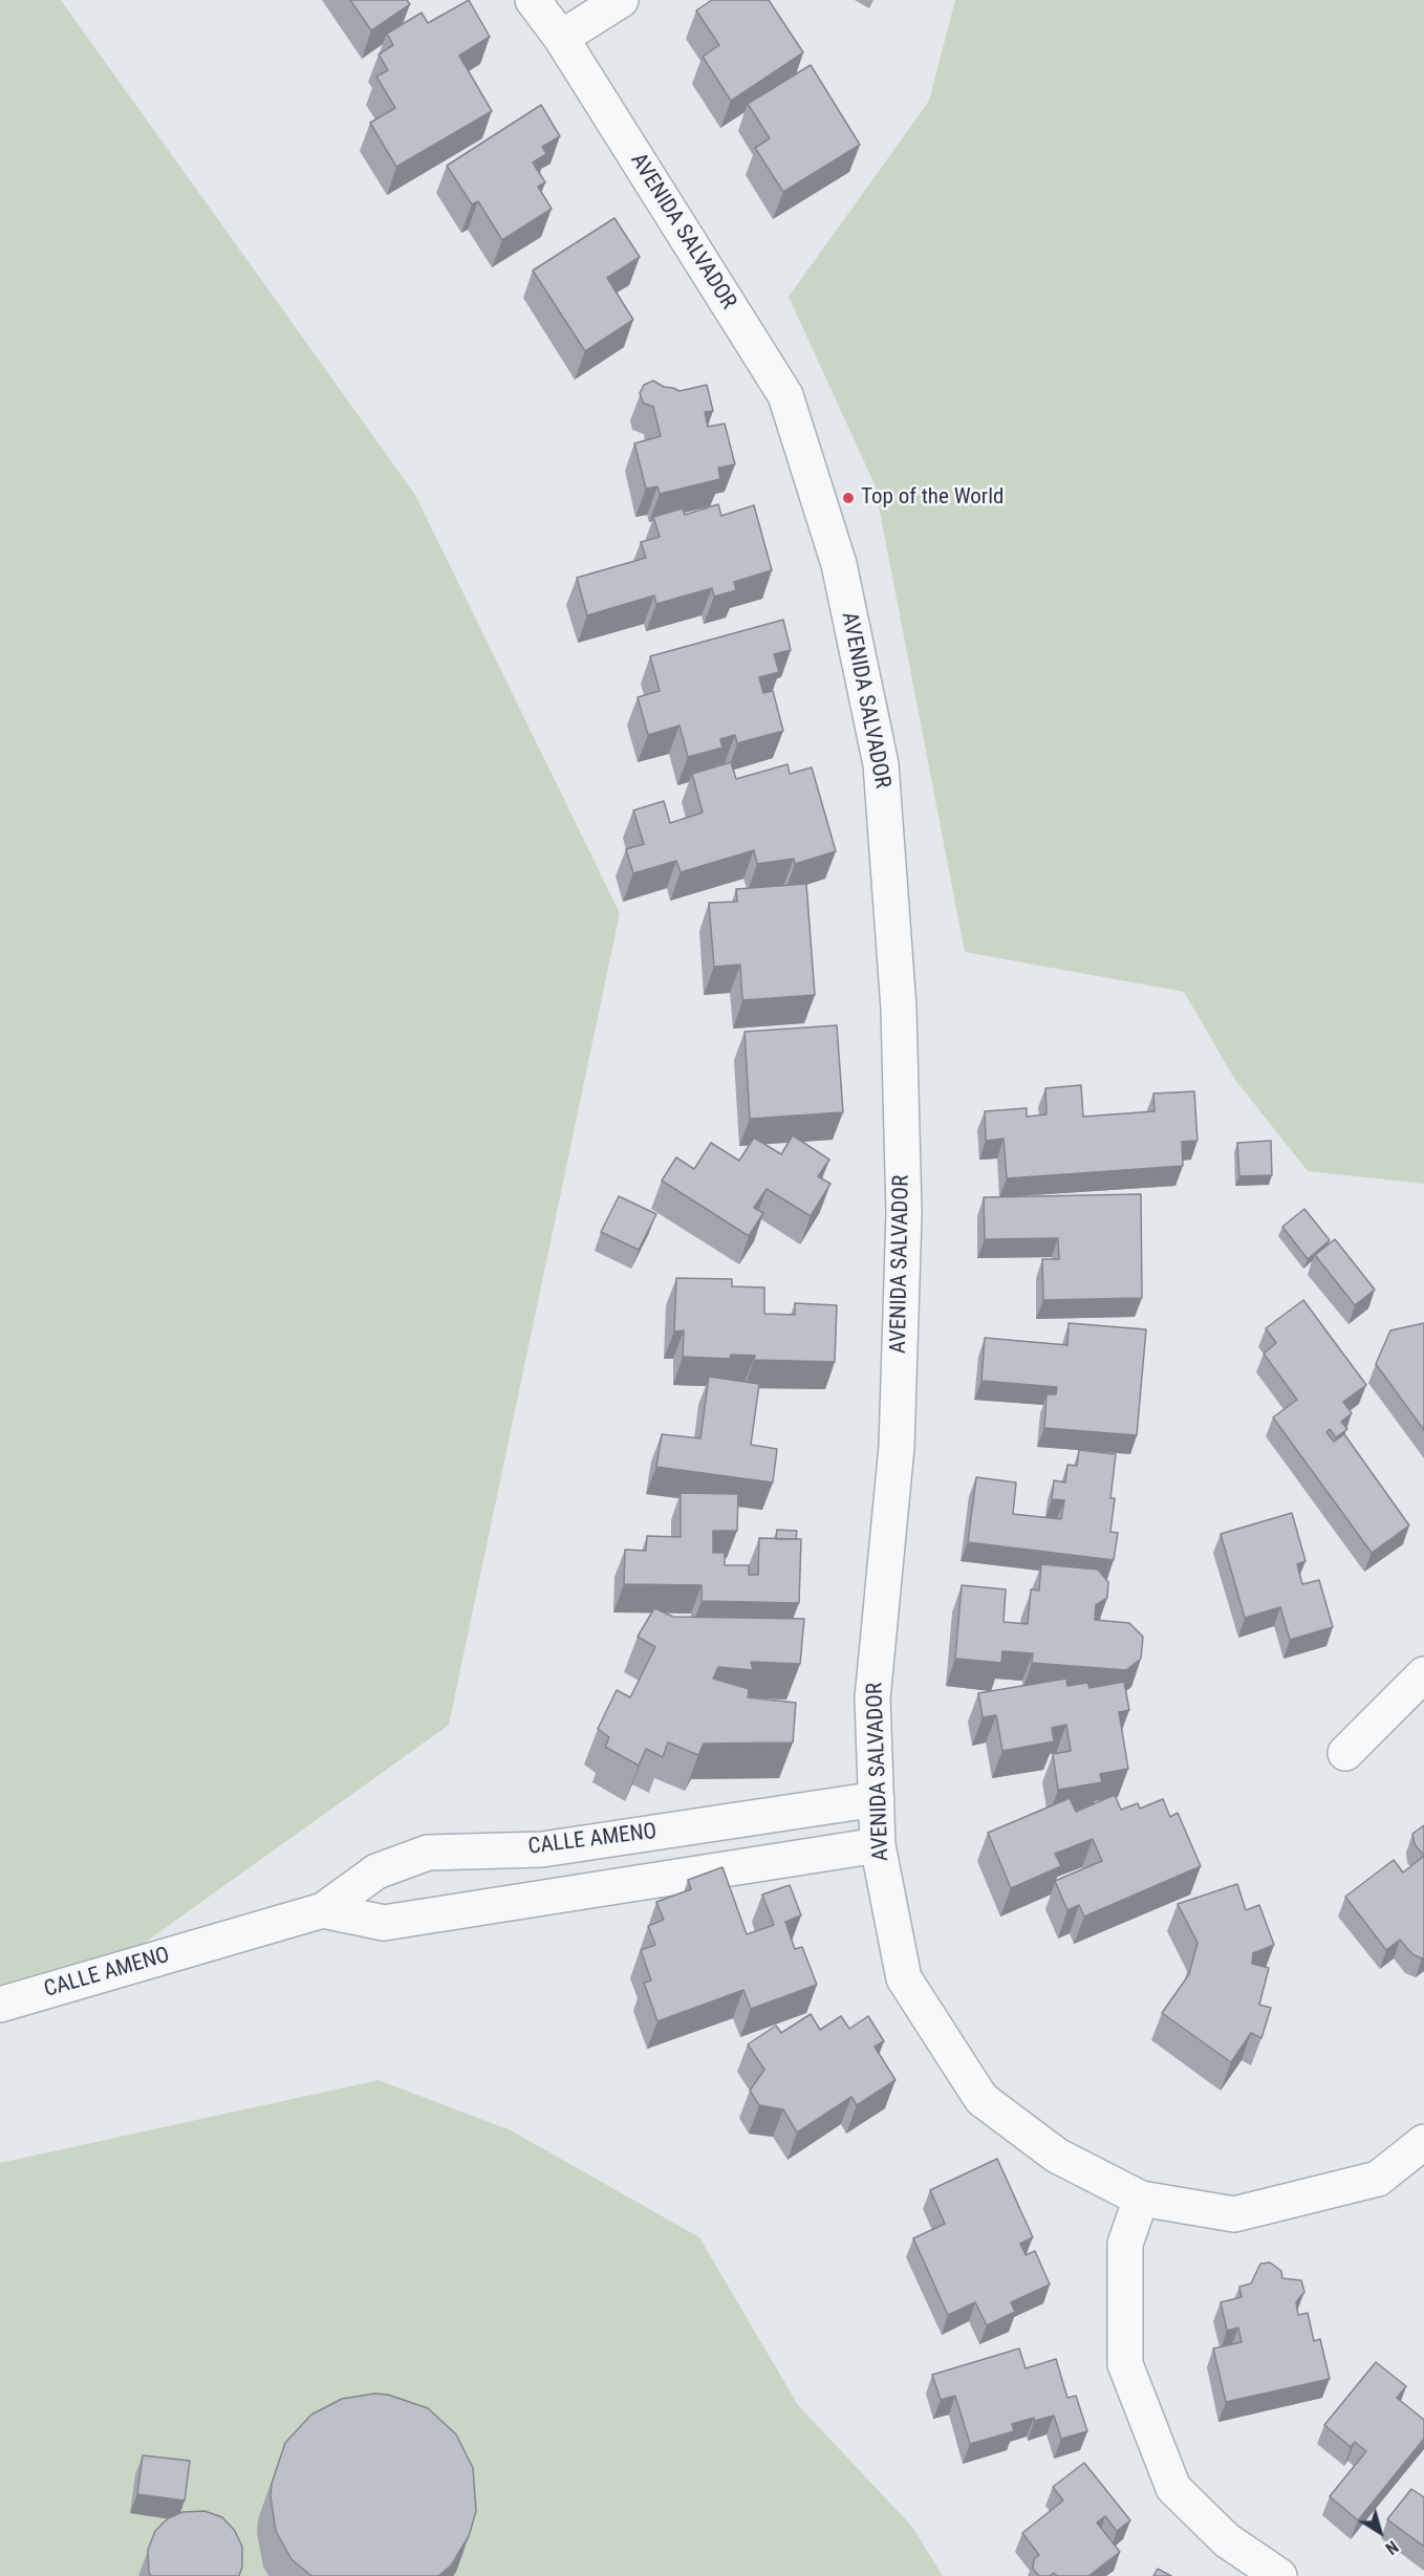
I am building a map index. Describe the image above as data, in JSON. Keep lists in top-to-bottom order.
{
  "streets": {
    "street": ["AVENIDA SALVADOR", "CALLE AMENO"]
  },
  "crossings": [
    ["AVENIDA SALVADOR", "CALLE AMENO"]
  ],
  "places": ["Top of the World"],
  "north": "bottom right"
}
